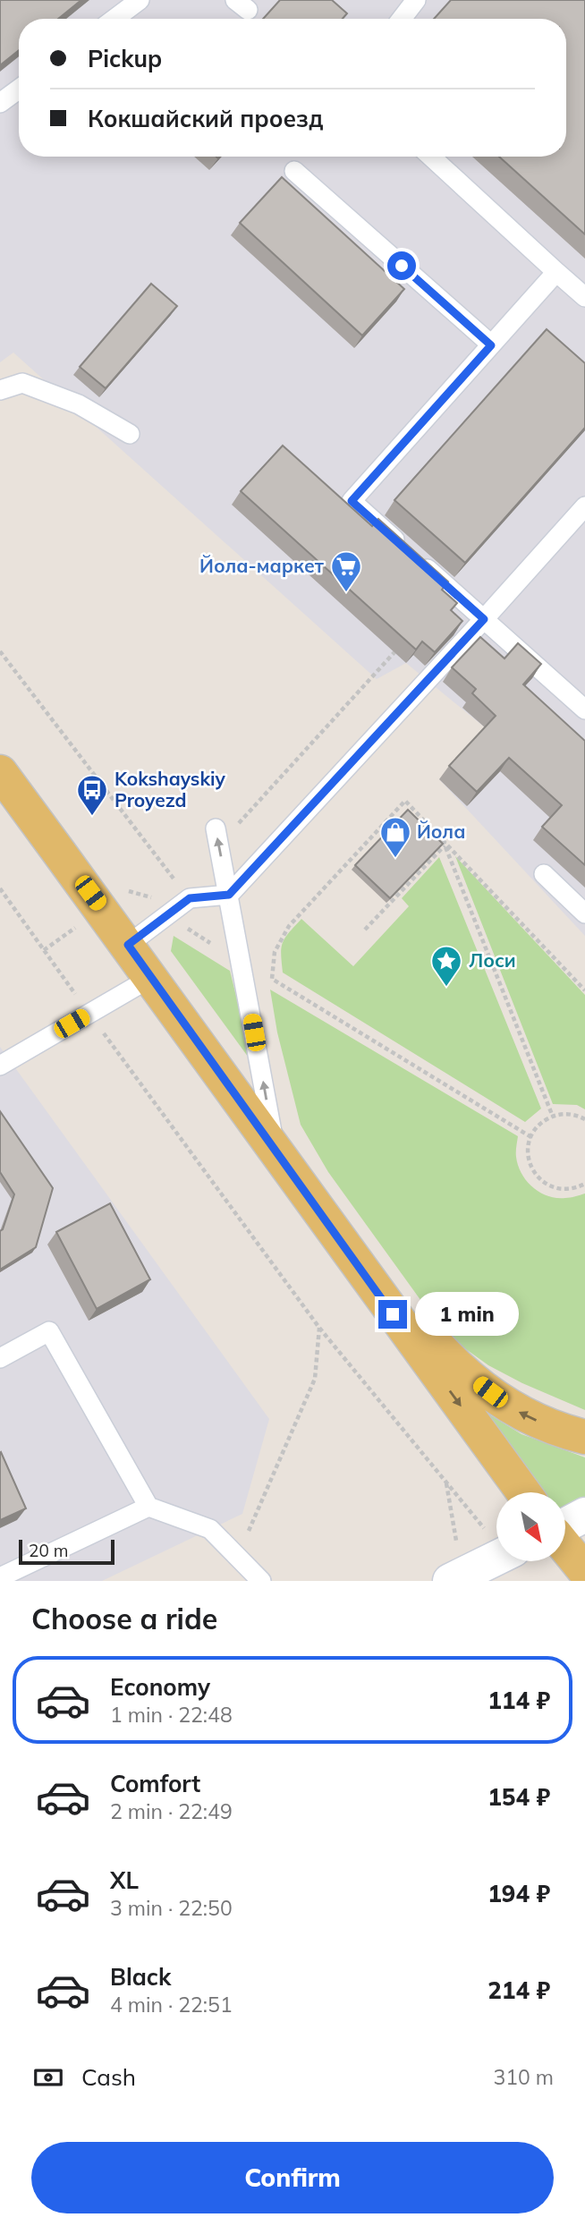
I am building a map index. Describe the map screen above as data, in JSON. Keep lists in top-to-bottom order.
{
  "places": {
    "supermarket": ["Йола-маркет"],
    "bus stop": ["Kokshayskiy Proyezd"],
    "shop": ["Йола"],
    "place": ["Лоси"]
  },
  "scale_bar": "20 m",
  "north": "bottom right",
  "page": {
    "banner": ["Pickup", "Кокшайский проезд"],
    "bubble": "1 min",
    "scale": "20 m",
    "heading": "Choose a ride",
    "list": [
      {
        "name": "Economy",
        "note": "1 min · 22:48",
        "value": "114 ₽"
      },
      {
        "name": "Comfort",
        "note": "2 min · 22:49",
        "value": "154 ₽"
      },
      {
        "name": "XL",
        "note": "3 min · 22:50",
        "value": "194 ₽"
      },
      {
        "name": "Black",
        "note": "4 min · 22:51",
        "value": "214 ₽"
      }
    ],
    "pay": ["Cash", "310 m"],
    "buttons": "Confirm"
  }
}
